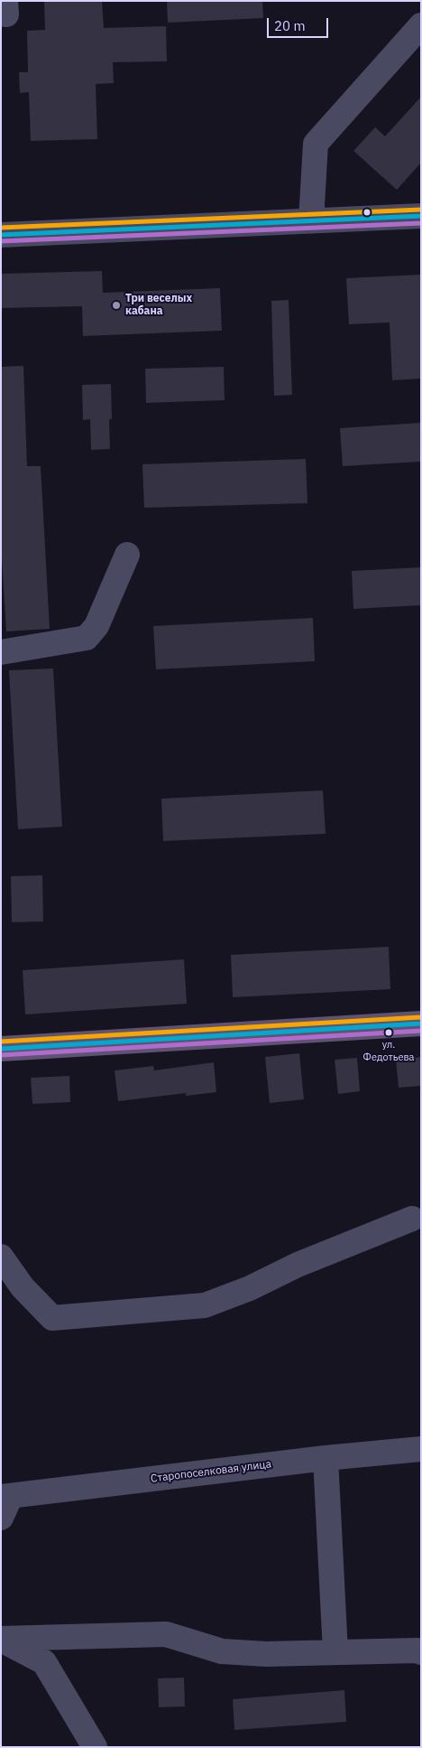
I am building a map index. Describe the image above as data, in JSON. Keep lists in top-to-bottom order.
{
  "streets": {
    "street": ["Старопоселковая улица"]
  },
  "places": ["Три веселых кабана", "ул. Федотьева"],
  "scale_bar": "20 m"
}
